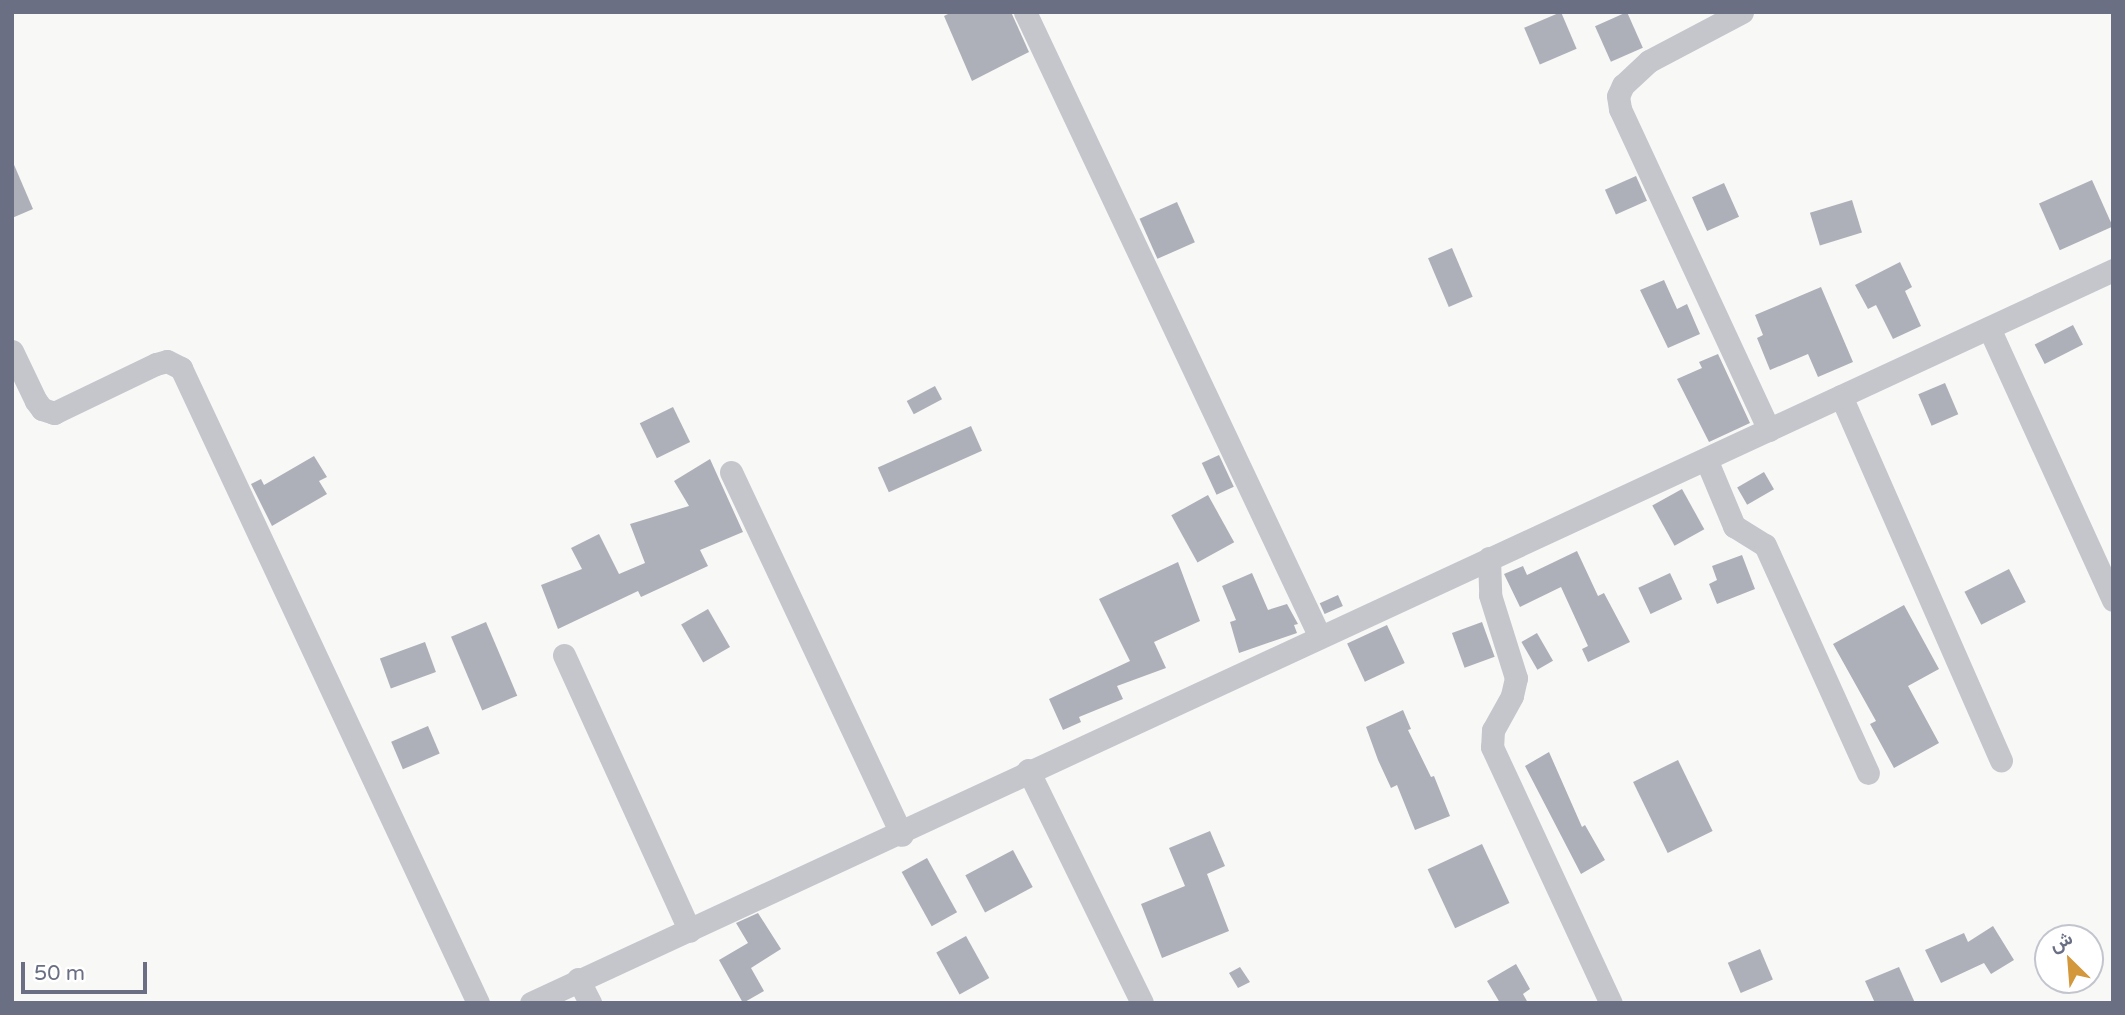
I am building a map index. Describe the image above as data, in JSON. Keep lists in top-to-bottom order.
{
  "scale_bar": "50 m",
  "north": "top left"
}
